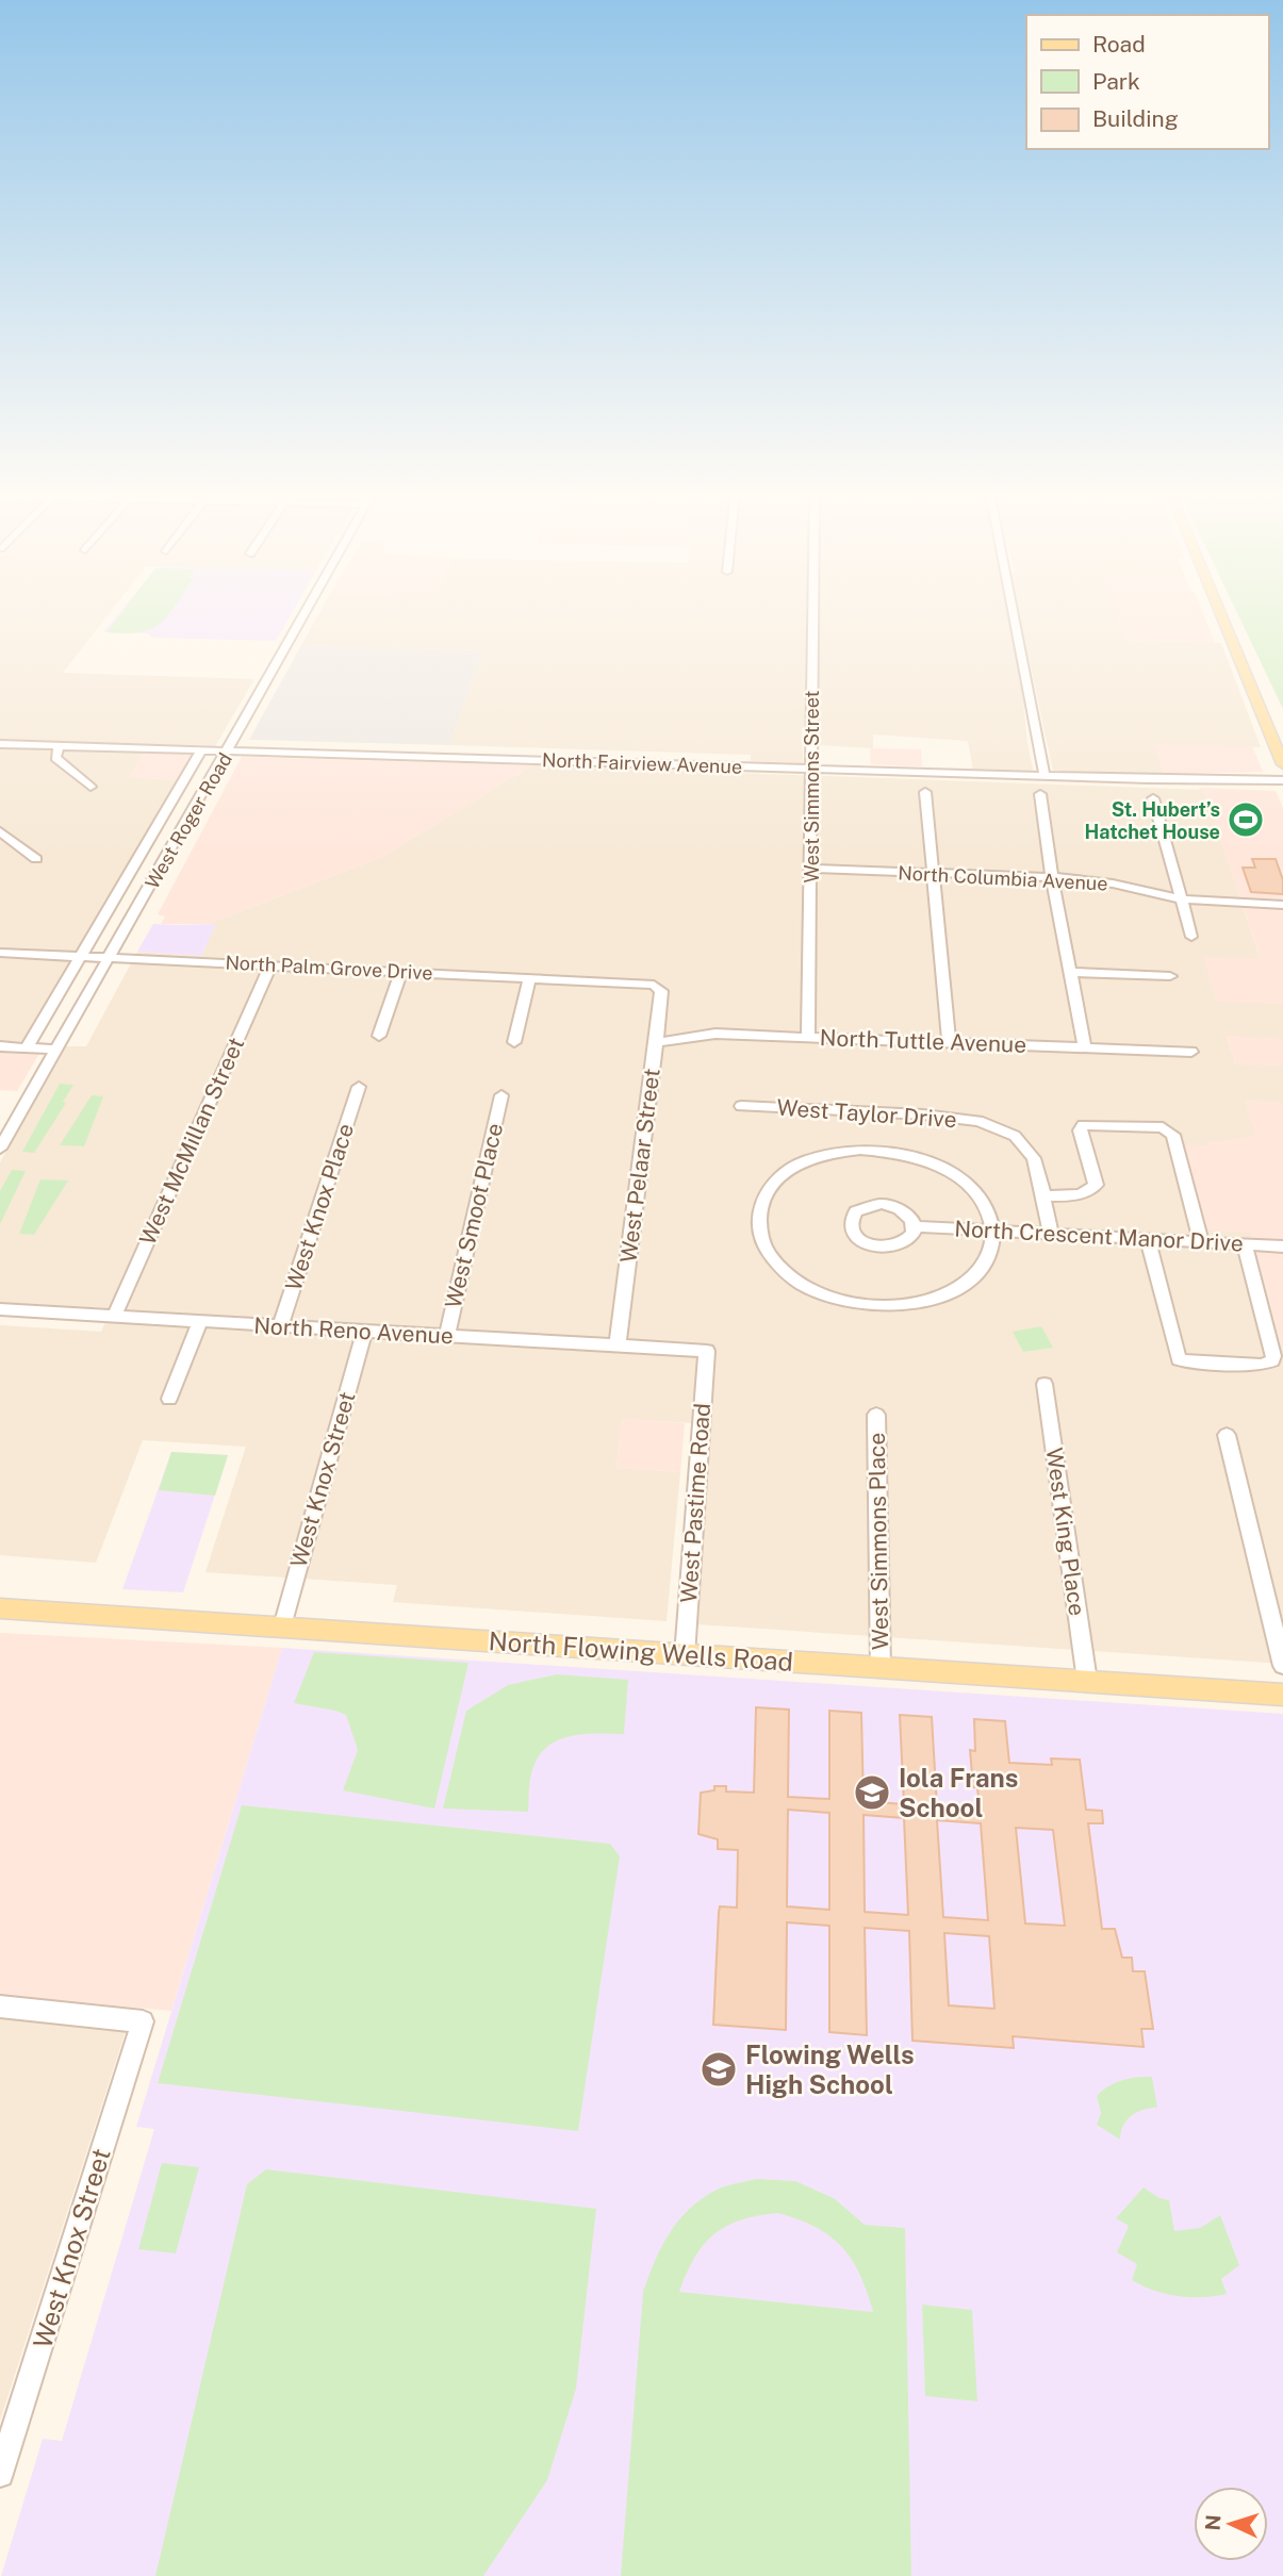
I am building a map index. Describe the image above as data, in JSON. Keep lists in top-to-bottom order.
{
  "streets": {
    "main road": ["North Flowing Wells Road"],
    "street": [
      "North Fairview Avenue",
      "West Simmons Street",
      "West Roger Road",
      "North Columbia Avenue",
      "North Palm Grove Drive",
      "North Tuttle Avenue",
      "West Taylor Drive",
      "West McMillan Street",
      "West Pelaar Street",
      "West Knox Place",
      "West Smoot Place",
      "North Crescent Manor Drive",
      "North Reno Avenue",
      "West Knox Street",
      "West Pastime Road",
      "West King Place",
      "West Simmons Place"
    ]
  },
  "crossings": [
    ["North Fairview Avenue", "West Simmons Street"],
    ["North Fairview Avenue", "West Roger Road"],
    ["West Simmons Street", "North Columbia Avenue"],
    ["West Simmons Street", "North Tuttle Avenue"],
    ["West Roger Road", "North Palm Grove Drive"],
    ["North Palm Grove Drive", "West McMillan Street"],
    ["North Palm Grove Drive", "West Pelaar Street"],
    ["North Tuttle Avenue", "West Pelaar Street"],
    ["West Taylor Drive", "North Crescent Manor Drive"],
    ["West McMillan Street", "North Reno Avenue"],
    ["West Pelaar Street", "North Reno Avenue"],
    ["West Knox Place", "North Reno Avenue"],
    ["West Smoot Place", "North Reno Avenue"],
    ["North Reno Avenue", "West Knox Street"],
    ["North Reno Avenue", "West Pastime Road"],
    ["West Knox Street", "North Flowing Wells Road"],
    ["West Pastime Road", "North Flowing Wells Road"],
    ["West King Place", "North Flowing Wells Road"],
    ["West Simmons Place", "North Flowing Wells Road"]
  ],
  "places": {
    "sports": ["St. Hubert’s Hatchet House"],
    "school or university": ["Iola Frans School", "Flowing Wells High School"]
  },
  "legend": ["Road", "Park", "Building"],
  "north": "left"
}
